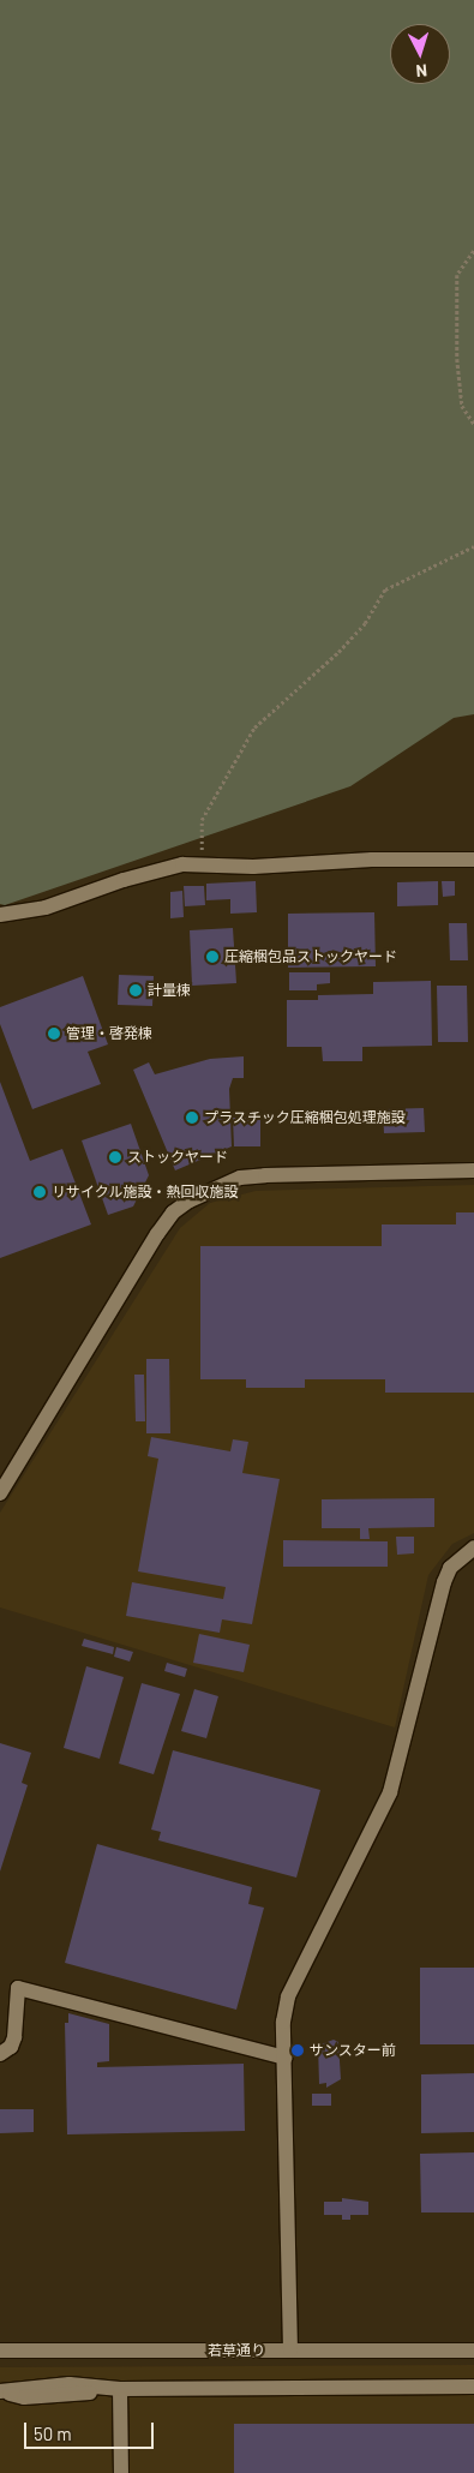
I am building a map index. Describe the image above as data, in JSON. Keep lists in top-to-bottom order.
{
  "streets": {
    "street": ["若草通り"]
  },
  "places": [
    "圧縮梱包品ストックヤード",
    "計量棟",
    "管理・啓発棟",
    "プラスチック圧縮梱包処理施設",
    "ストックヤード",
    "リサイクル施設・熱回収施設",
    "サンスター前"
  ],
  "scale_bar": "50 m",
  "north": "bottom"
}
